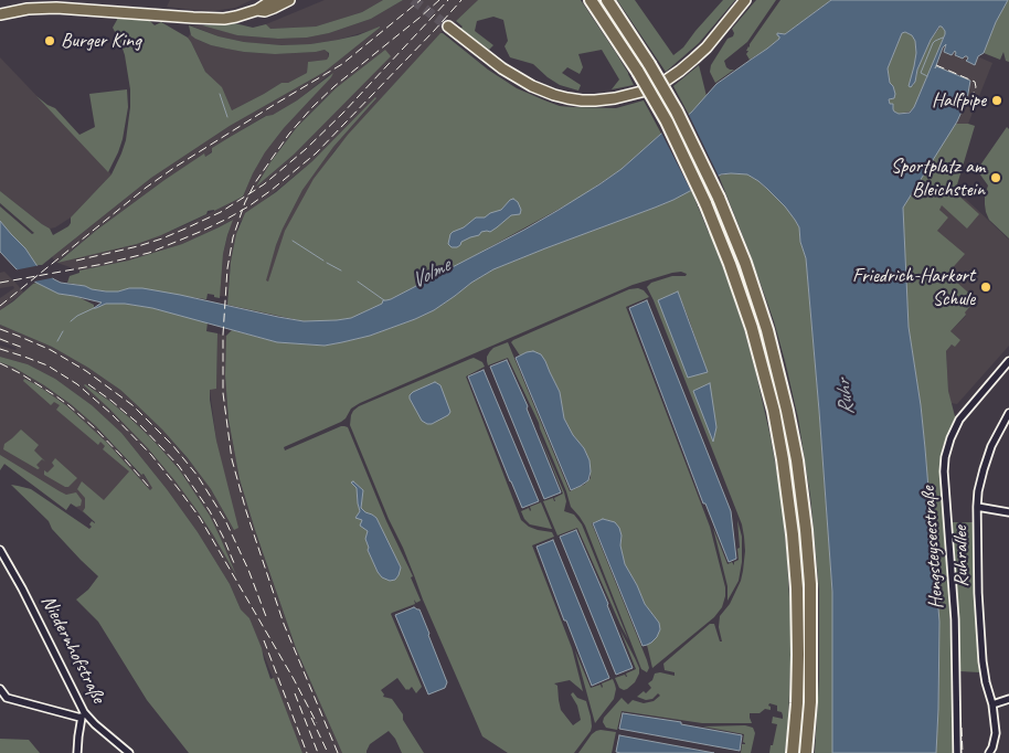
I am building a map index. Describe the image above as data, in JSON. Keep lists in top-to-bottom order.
{
  "streets": {
    "street": ["Hengsteyseestraße", "Ruhrallee", "Niedernhofstraße"]
  },
  "water": ["Volme", "Ruhr"],
  "places": [
    "Burger King",
    "Halfpipe",
    "Sportplatz am Bleichstein",
    "Friedrich-Harkort Schule"
  ]
}
